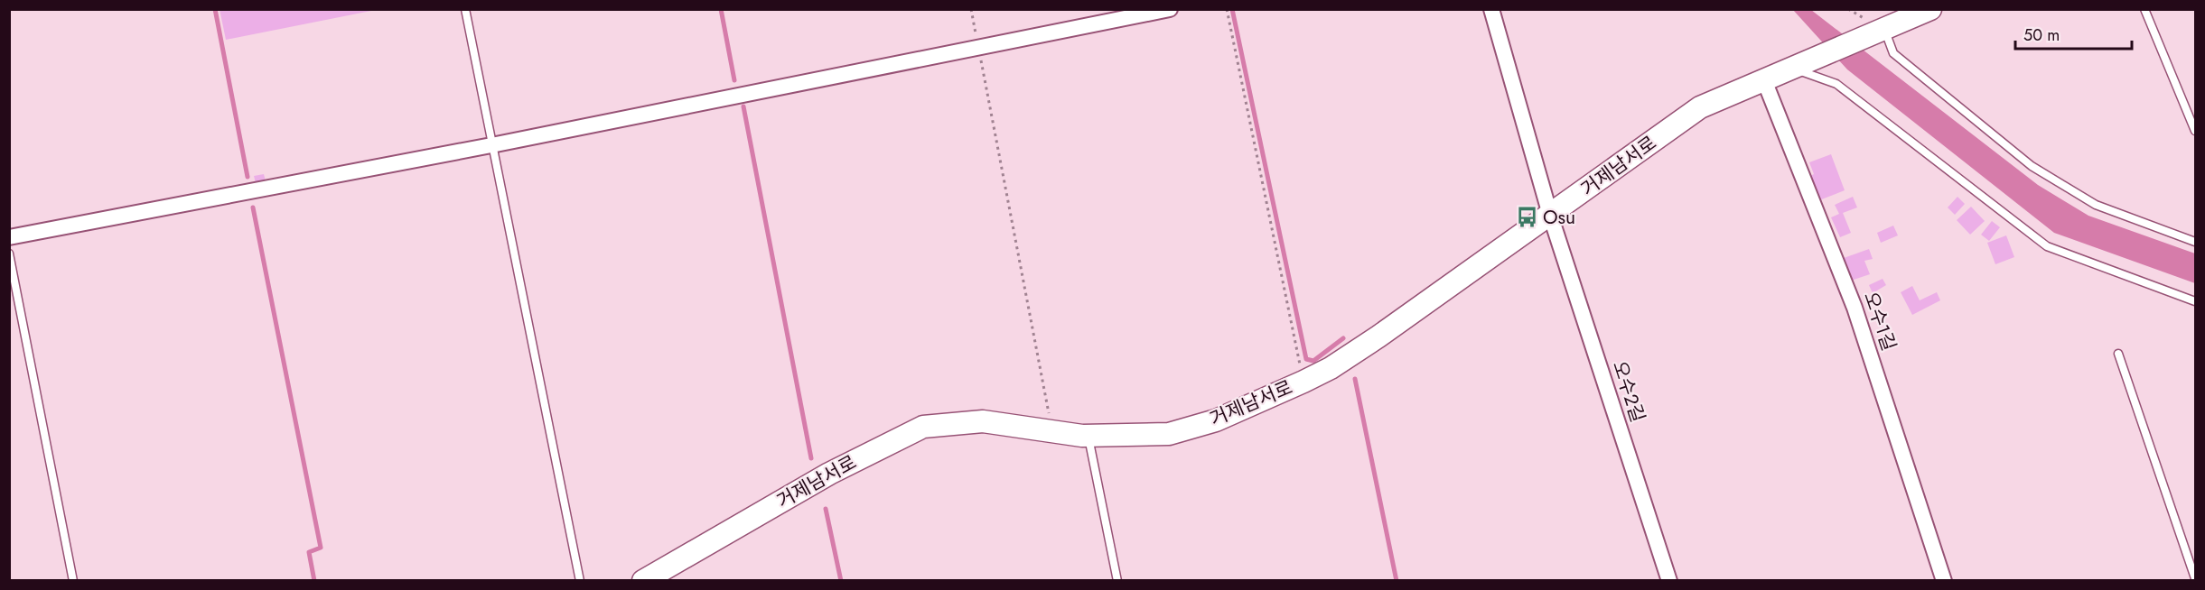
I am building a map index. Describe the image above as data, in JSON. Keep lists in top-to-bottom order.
{
  "streets": {
    "main road": ["거제남서로"],
    "street": ["오수1길", "오수2길"]
  },
  "crossings": [
    ["거제남서로", "오수1길"],
    ["거제남서로", "오수2길"]
  ],
  "places": {
    "bus stop": ["Osu"]
  },
  "scale_bar": "50 m"
}
